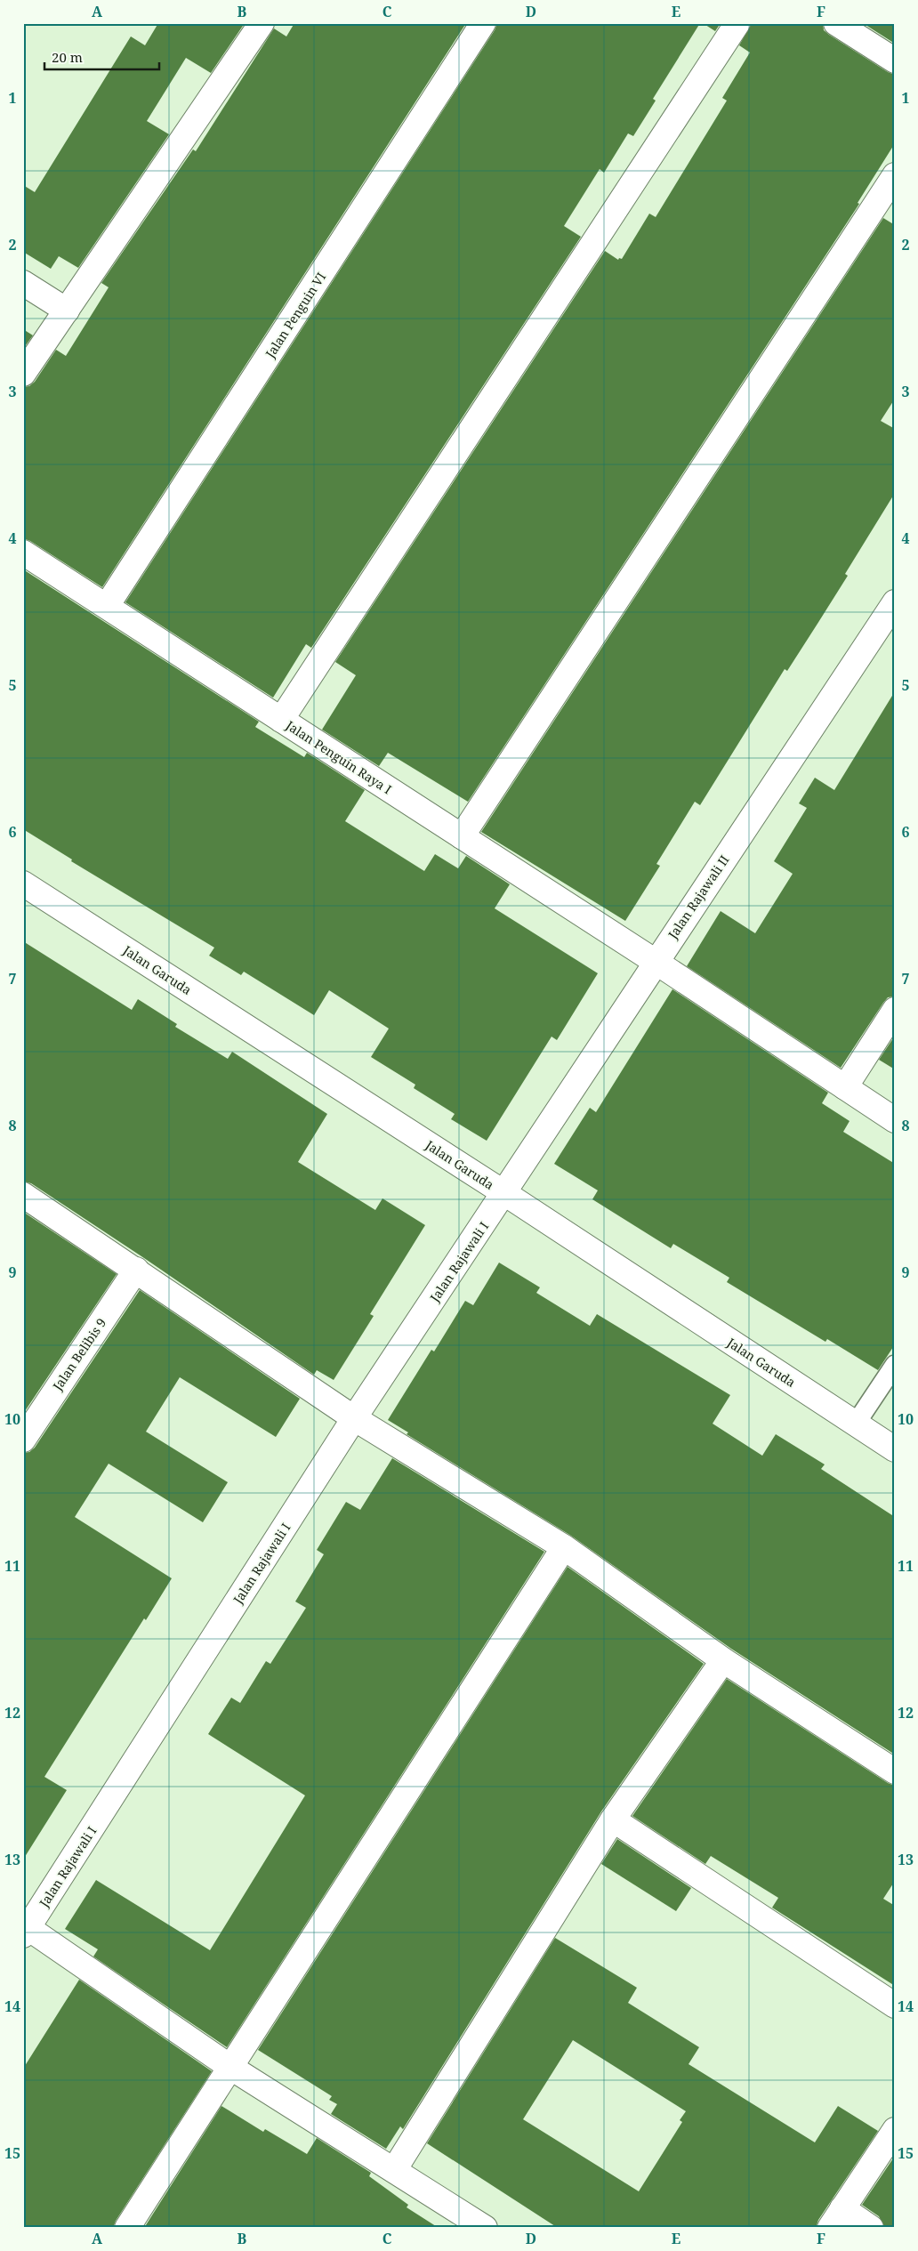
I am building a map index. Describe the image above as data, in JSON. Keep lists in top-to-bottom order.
{
  "streets": {
    "street": [
      "Jalan Penguin VI",
      "Jalan Penguin Raya I",
      "Jalan Rajawali II",
      "Jalan Garuda",
      "Jalan Rajawali I",
      "Jalan Belibis 9"
    ]
  },
  "crossings": [
    ["Jalan Penguin VI", "Jalan Penguin Raya I"],
    ["Jalan Penguin Raya I", "Jalan Rajawali II"],
    ["Jalan Rajawali II", "Jalan Garuda"],
    ["Jalan Rajawali II", "Jalan Rajawali I"],
    ["Jalan Garuda", "Jalan Rajawali I"]
  ],
  "scale_bar": "20 m",
  "grid": {
    "columns": [
      "A",
      "B",
      "C",
      "D",
      "E",
      "F"
    ],
    "rows": [
      "1",
      "2",
      "3",
      "4",
      "5",
      "6",
      "7",
      "8",
      "9",
      "10",
      "11",
      "12",
      "13",
      "14",
      "15"
    ]
  }
}
